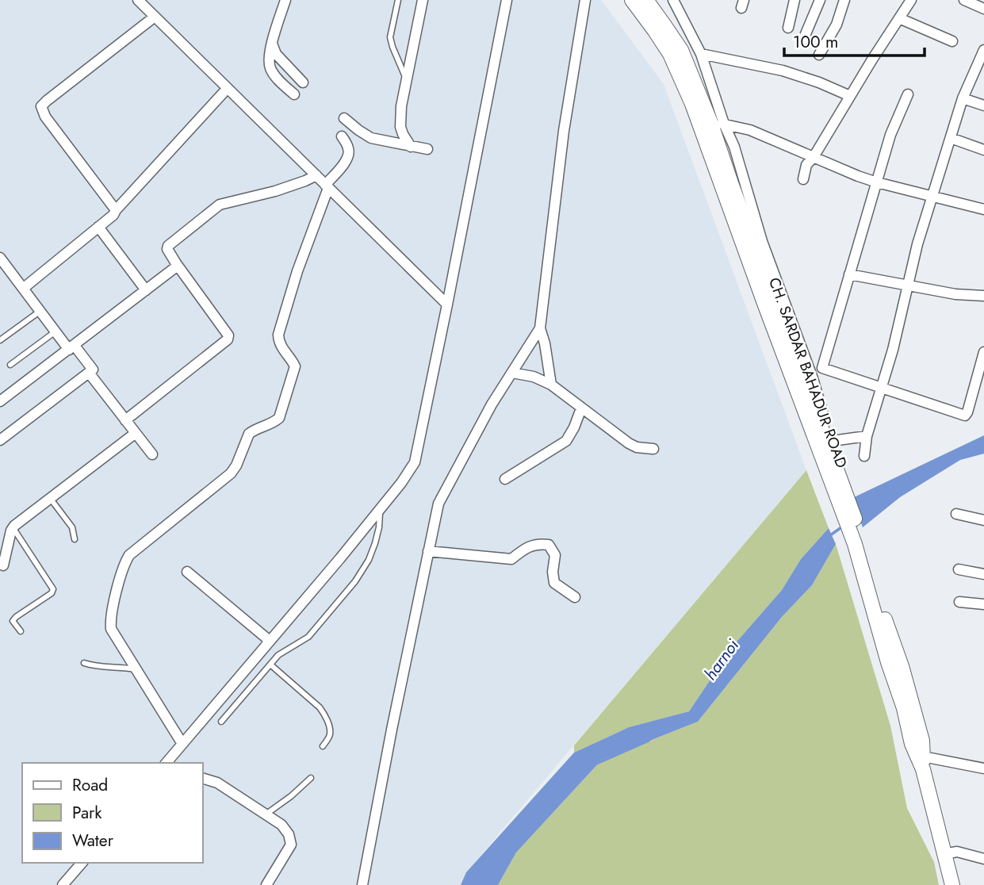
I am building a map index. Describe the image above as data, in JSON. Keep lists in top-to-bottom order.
{
  "streets": {
    "main road": ["CH. SARDAR BAHADUR ROAD"]
  },
  "water": ["harnoi"],
  "legend": ["Road", "Park", "Water"],
  "scale_bar": "100 m"
}
